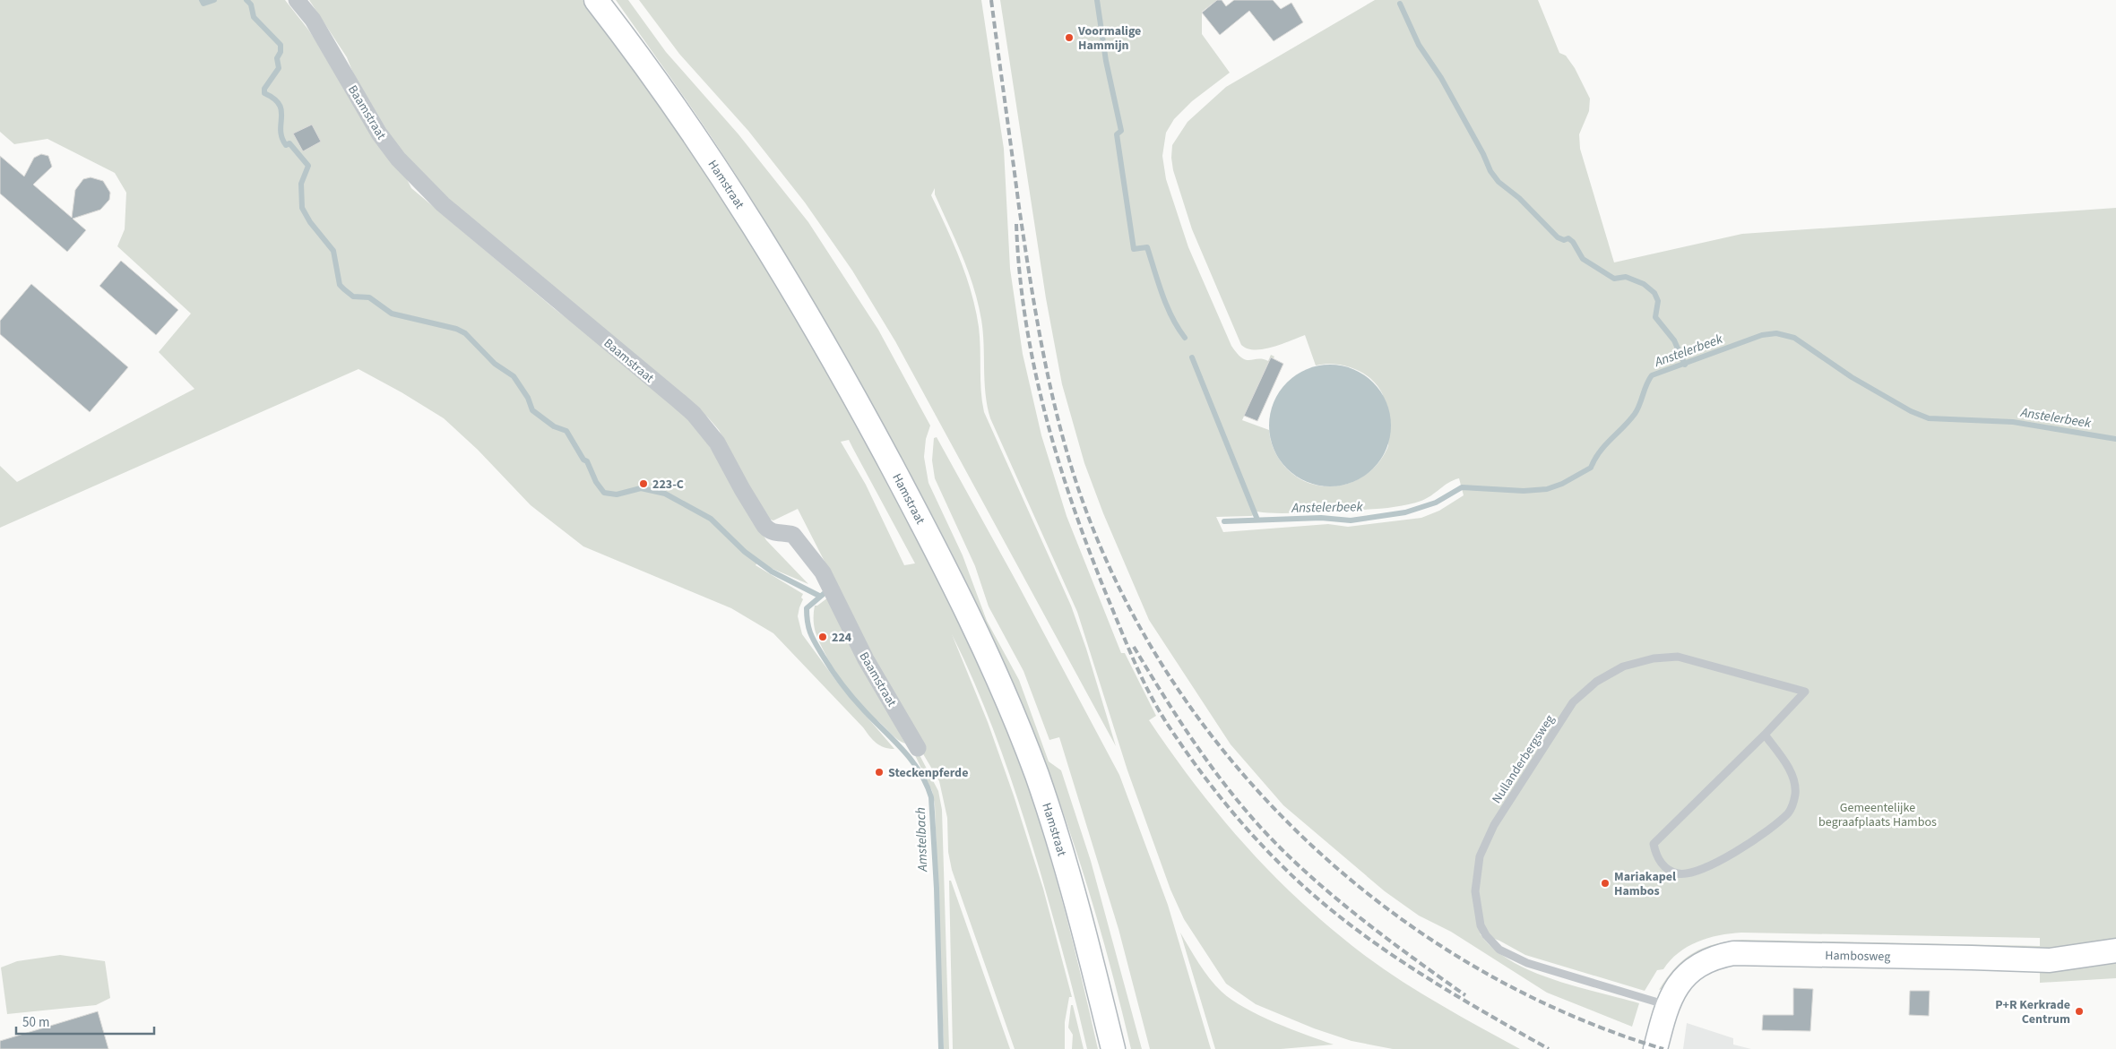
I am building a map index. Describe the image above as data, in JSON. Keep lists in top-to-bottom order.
{
  "streets": {
    "main road": ["Hamstraat", "Hambosweg"],
    "street": ["Baamstraat"],
    "lane": ["Nullanderbergsweg"]
  },
  "crossings": [
    ["Nullanderbergsweg", "Hambosweg"]
  ],
  "water": ["Anstelerbeek", "Amstelbach"],
  "parks": ["Gemeentelijke begraafplaats Hambos"],
  "places": [
    "Voormalige Hammijn",
    "223-C",
    "224",
    "Steckenpferde",
    "Mariakapel Hambos",
    "P+R Kerkrade Centrum"
  ],
  "scale_bar": "50 m"
}
